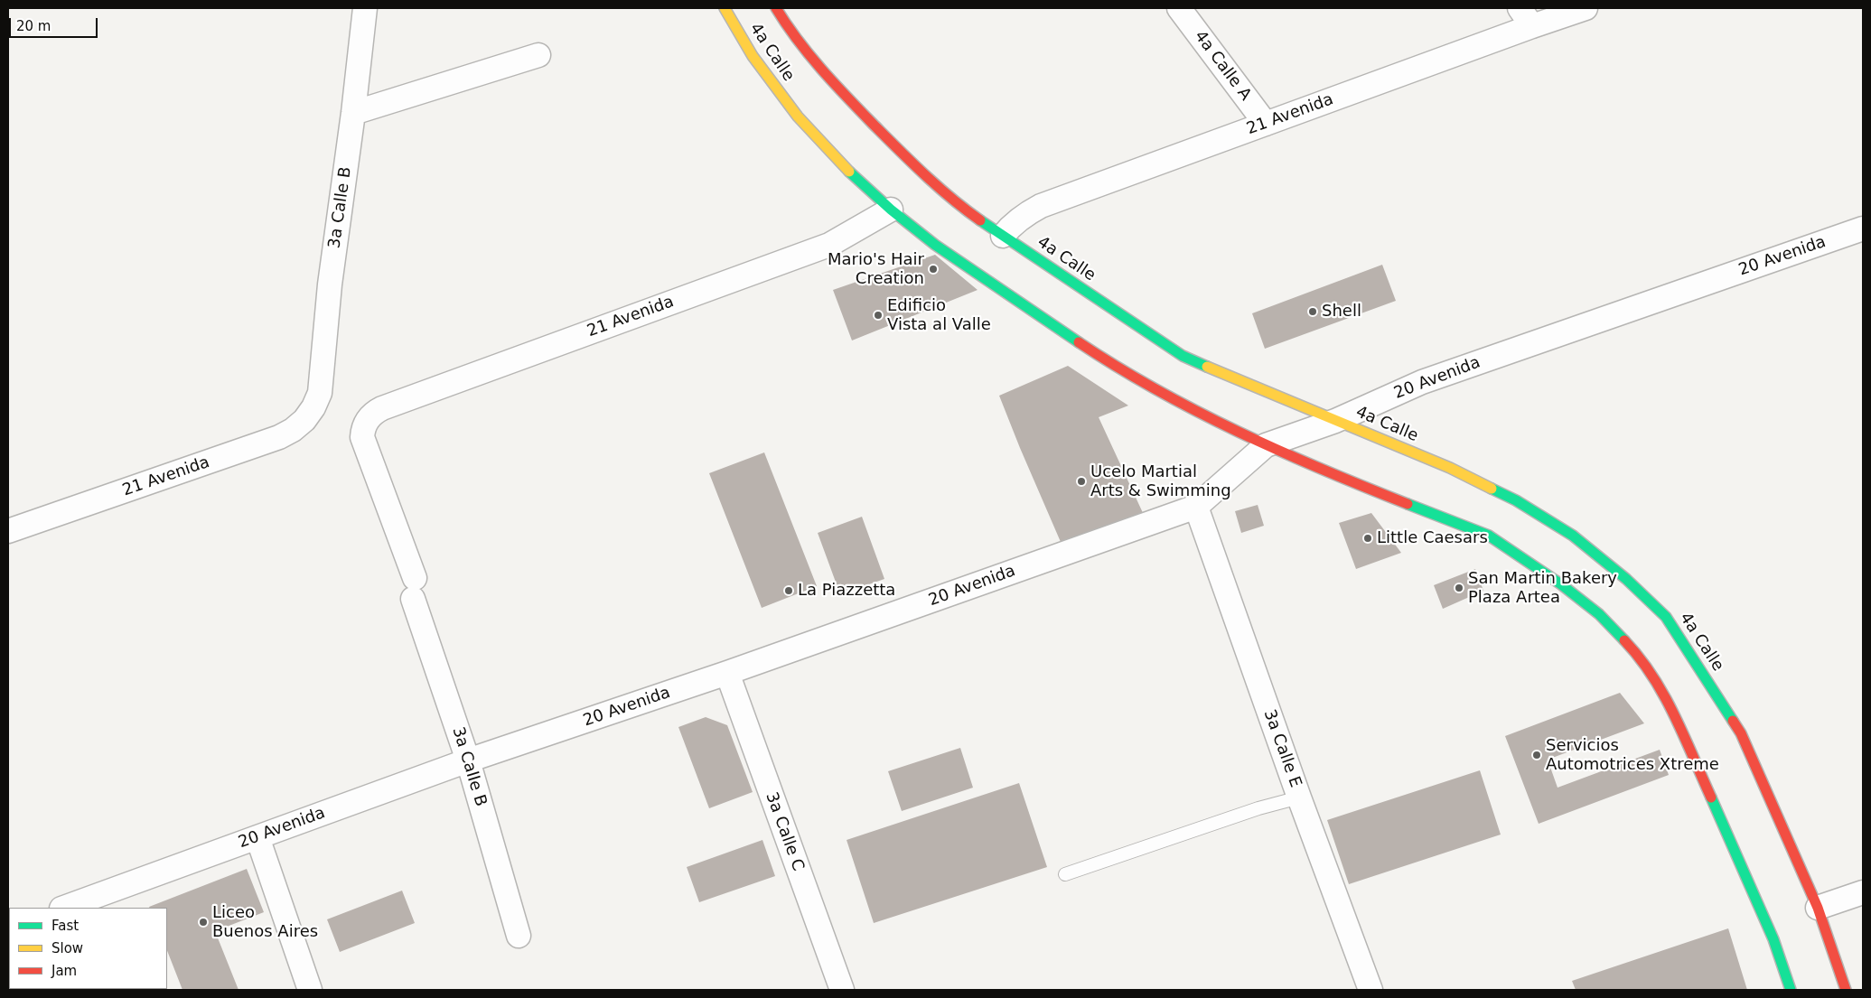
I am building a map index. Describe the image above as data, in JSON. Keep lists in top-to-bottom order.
{
  "streets": {
    "main road": ["4a Calle"],
    "street": [
      "4a Calle A",
      "21 Avenida",
      "3a Calle B",
      "20 Avenida",
      "3a Calle E",
      "3a Calle C"
    ]
  },
  "crossings": [
    ["4a Calle", "21 Avenida"],
    ["4a Calle", "20 Avenida"],
    ["4a Calle A", "21 Avenida"],
    ["21 Avenida", "3a Calle B"],
    ["3a Calle B", "20 Avenida"],
    ["20 Avenida", "3a Calle E"],
    ["20 Avenida", "3a Calle C"]
  ],
  "places": [
    "Mario's Hair Creation",
    "Shell",
    "Edificio Vista al Valle",
    "Ucelo Martial Arts & Swimming",
    "Little Caesars",
    "San Martin Bakery Plaza Artea",
    "La Piazzetta",
    "Servicios Automotrices Xtreme",
    "Liceo Buenos Aires"
  ],
  "legend": ["Fast", "Slow", "Jam"],
  "scale_bar": "20 m"
}
